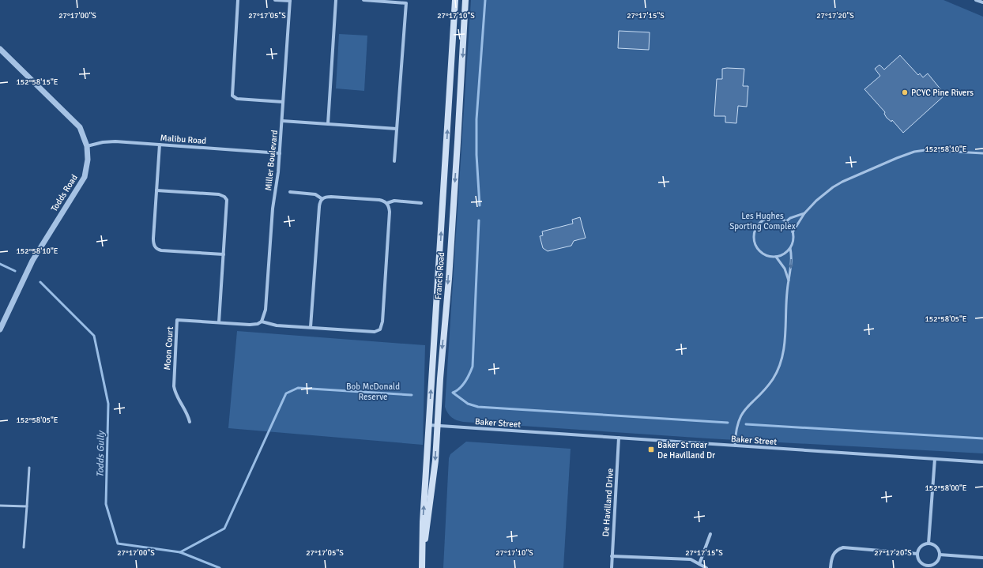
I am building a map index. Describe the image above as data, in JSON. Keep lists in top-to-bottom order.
{
  "streets": {
    "main road": ["Francis Road"],
    "street": [
      "Malibu Road",
      "Miller Boulevard",
      "Todds Road",
      "Moon Court",
      "Baker Street",
      "De Havilland Drive"
    ]
  },
  "crossings": [
    ["Malibu Road", "Miller Boulevard"],
    ["Malibu Road", "Todds Road"],
    ["Miller Boulevard", "Moon Court"],
    ["Francis Road", "Baker Street"],
    ["Baker Street", "De Havilland Drive"]
  ],
  "water": ["Todds Gully"],
  "parks": ["Les Hughes Sporting Complex", "Bob McDonald Reserve"],
  "places": {
    "other": ["PCYC Pine Rivers"],
    "transit": ["Baker St near De Havilland Dr"]
  },
  "coordinates": [
    "27°17'00\"S",
    "27°17'05\"S",
    "27°17'10\"S",
    "27°17'15\"S",
    "27°17'20\"S",
    "152°58'15\"E",
    "152°58'10\"E",
    "152°58'05\"E",
    "152°58'00\"E"
  ]
}
